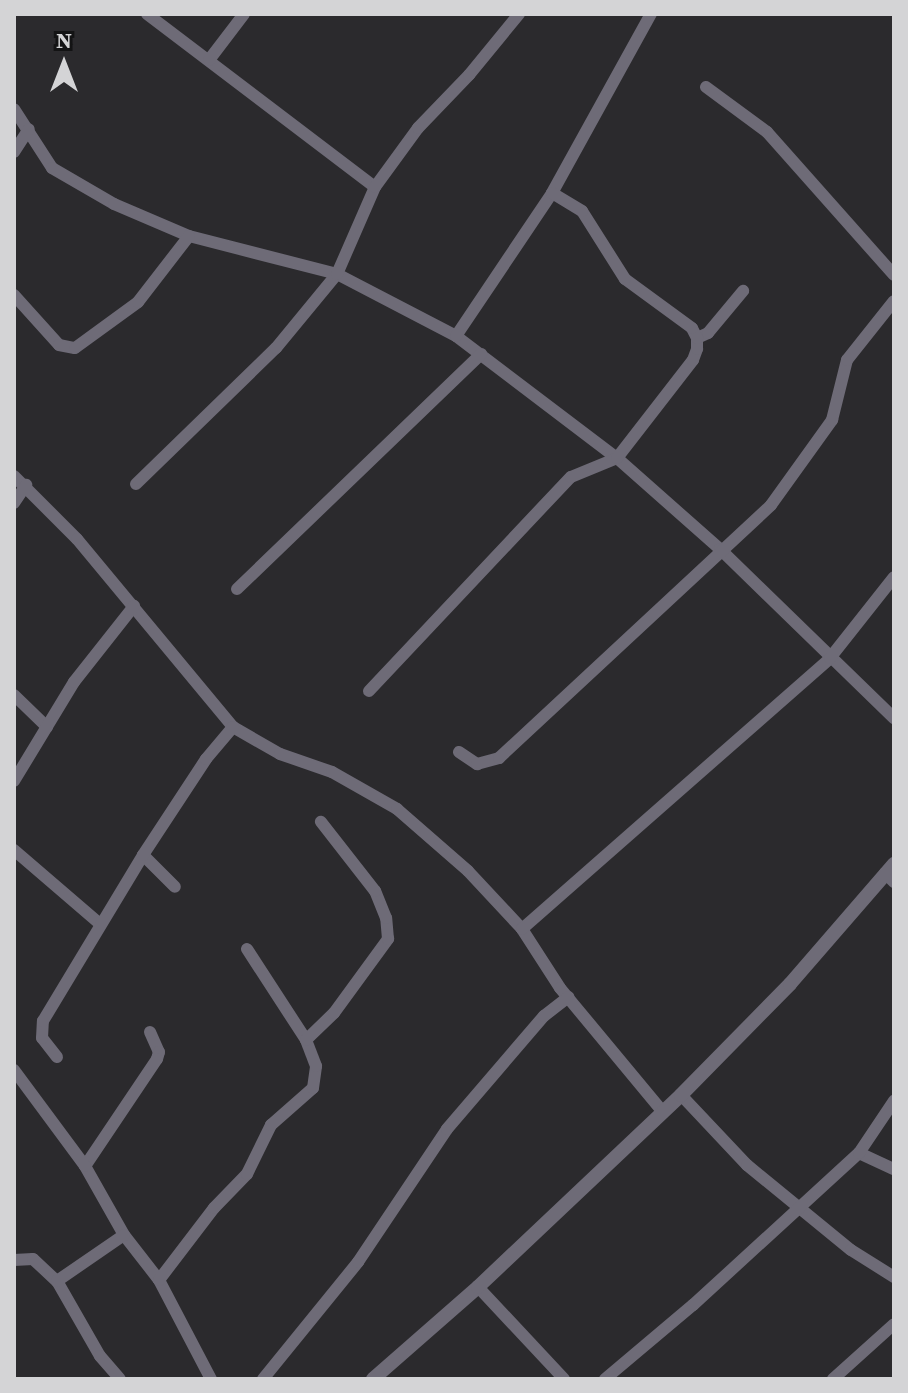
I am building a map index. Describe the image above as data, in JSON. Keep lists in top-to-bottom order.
{
  "north": "top"
}
